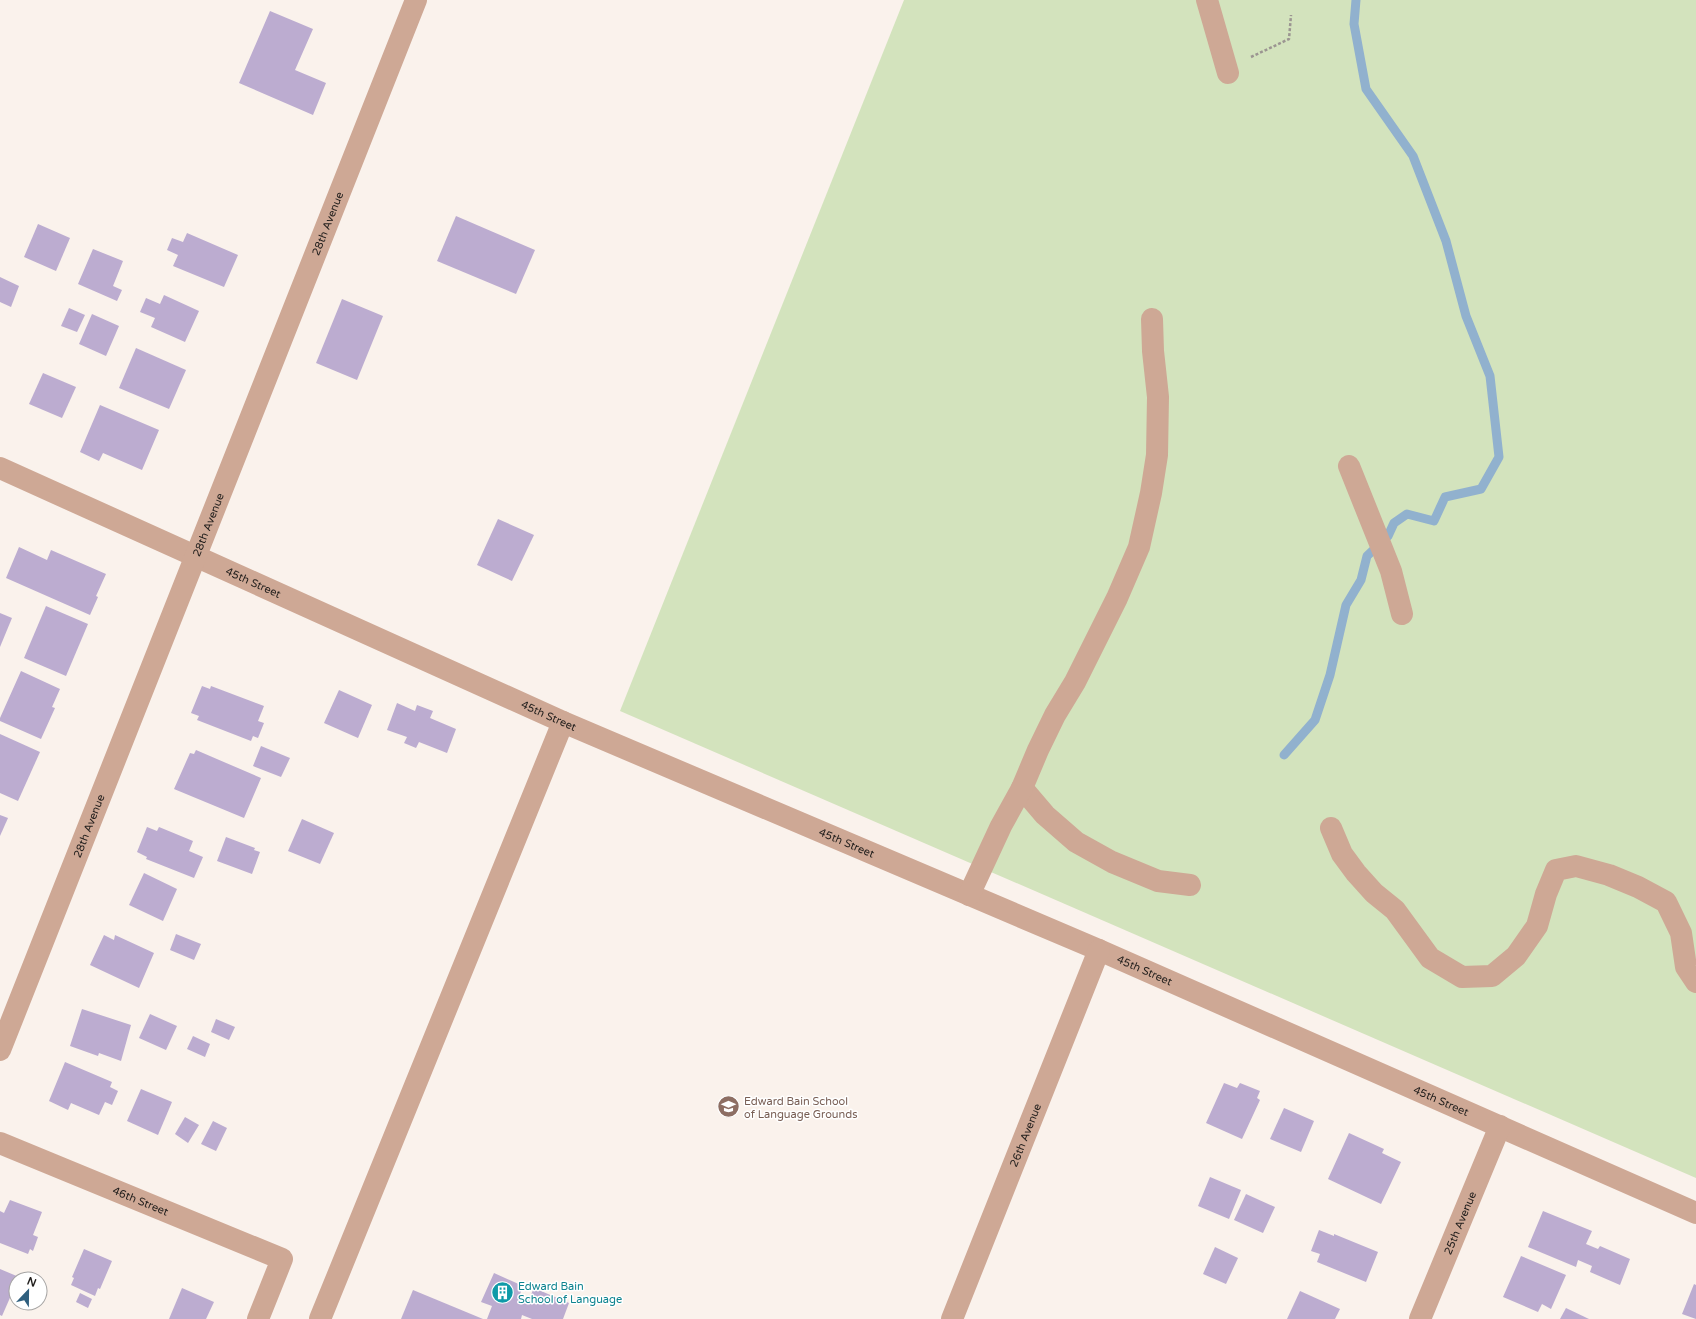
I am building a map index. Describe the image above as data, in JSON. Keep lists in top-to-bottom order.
{
  "streets": {
    "street": [
      "28th Avenue",
      "45th Street",
      "26th Avenue",
      "46th Street",
      "25th Avenue"
    ]
  },
  "crossings": [
    ["28th Avenue", "45th Street"],
    ["45th Street", "26th Avenue"],
    ["45th Street", "25th Avenue"]
  ],
  "places": {
    "school or university": ["Edward Bain School of Language Grounds"],
    "building": ["Edward Bain School of Language"]
  },
  "north": "top"
}
